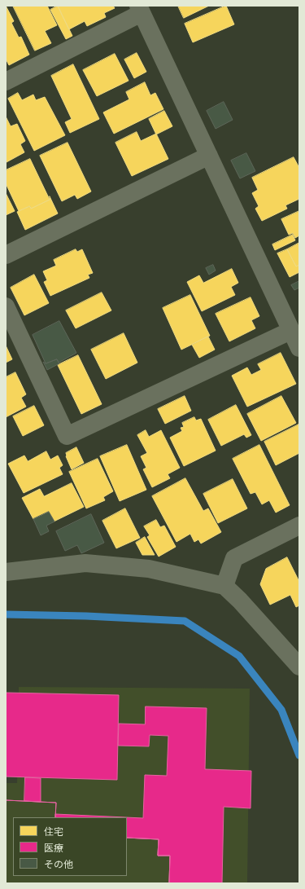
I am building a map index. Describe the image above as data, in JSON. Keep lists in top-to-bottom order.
{
  "legend": ["住宅", "医療", "その他"]
}
